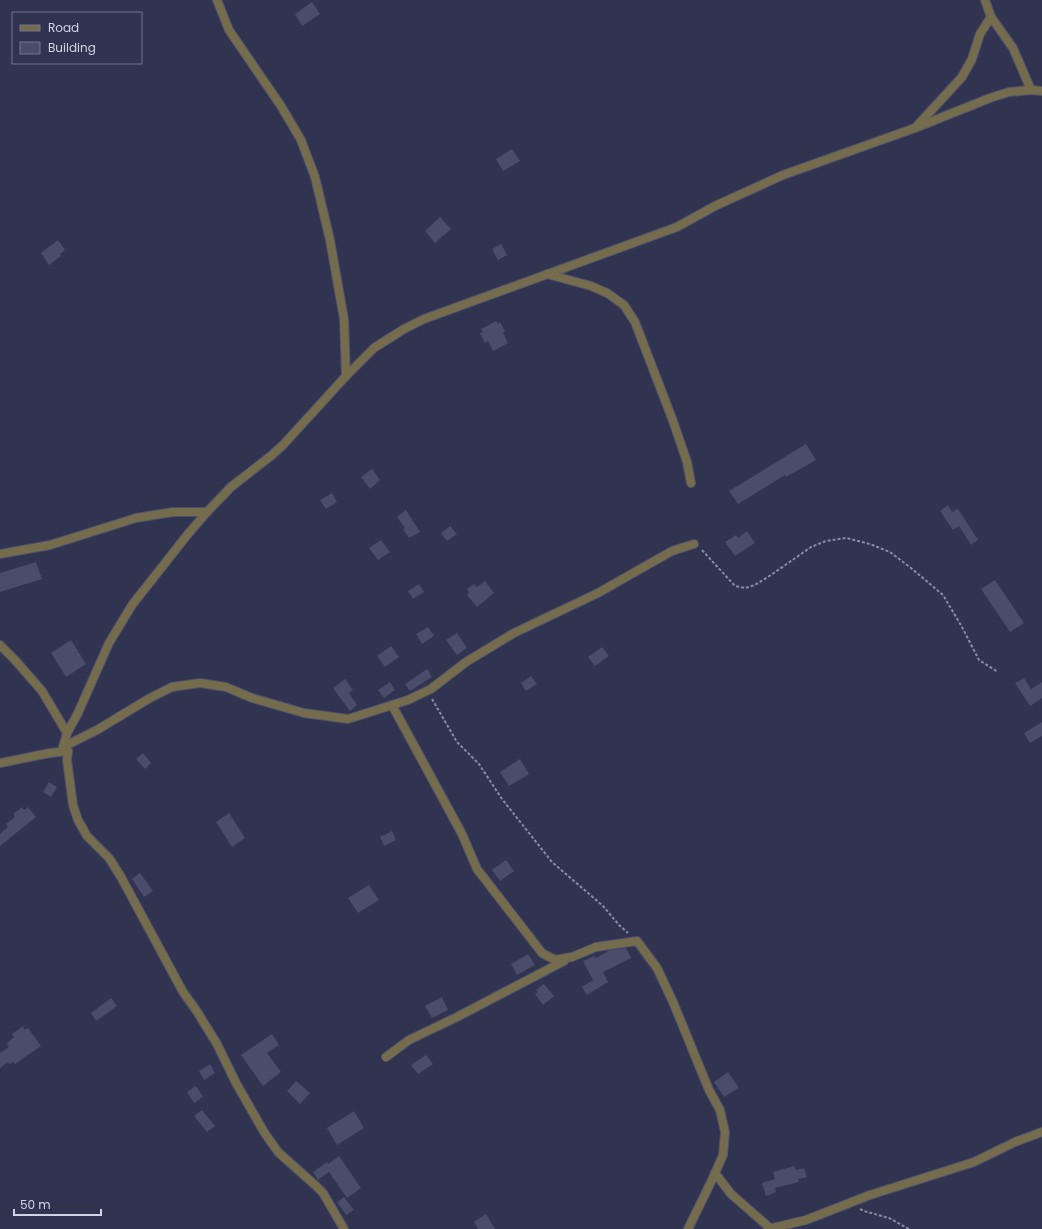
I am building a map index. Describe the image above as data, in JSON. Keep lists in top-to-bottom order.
{
  "legend": ["Road", "Building"],
  "scale_bar": "50 m"
}
